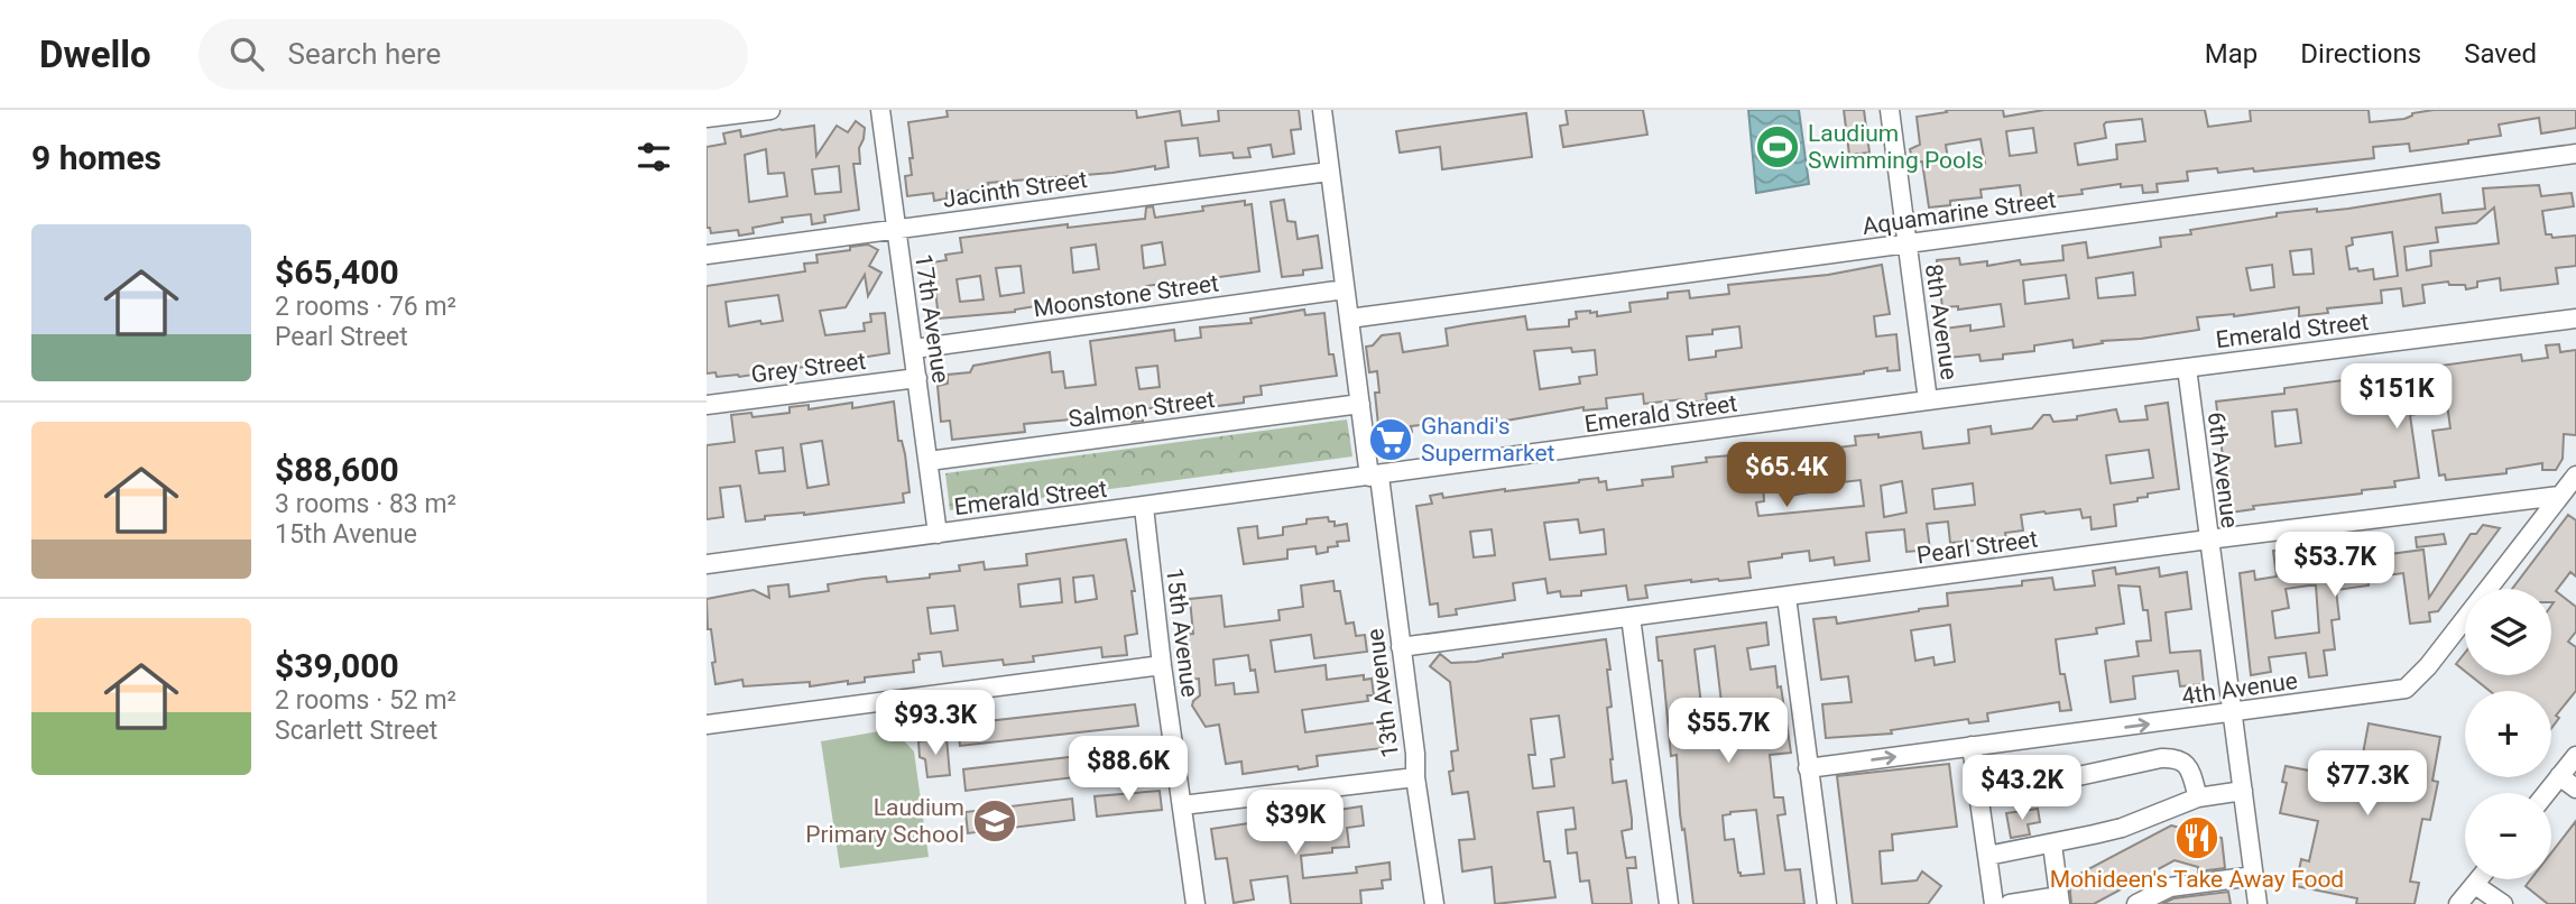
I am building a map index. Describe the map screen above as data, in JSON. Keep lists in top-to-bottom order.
{
  "streets": {
    "street": [
      "Jacinth Street",
      "Aquamarine Street",
      "Moonstone Street",
      "17th Avenue",
      "8th Avenue",
      "Emerald Street",
      "Grey Street",
      "Salmon Street",
      "6th Avenue",
      "Pearl Street",
      "15th Avenue",
      "4th Avenue",
      "13th Avenue"
    ]
  },
  "crossings": [
    ["Jacinth Street", "17th Avenue"],
    ["Jacinth Street", "13th Avenue"],
    ["Aquamarine Street", "8th Avenue"],
    ["Aquamarine Street", "13th Avenue"],
    ["Moonstone Street", "17th Avenue"],
    ["Moonstone Street", "13th Avenue"],
    ["17th Avenue", "Emerald Street"],
    ["17th Avenue", "Grey Street"],
    ["17th Avenue", "Salmon Street"],
    ["8th Avenue", "Emerald Street"],
    ["Emerald Street", "6th Avenue"],
    ["Emerald Street", "15th Avenue"],
    ["Emerald Street", "13th Avenue"],
    ["Salmon Street", "13th Avenue"],
    ["6th Avenue", "Pearl Street"],
    ["6th Avenue", "4th Avenue"],
    ["Pearl Street", "4th Avenue"],
    ["Pearl Street", "13th Avenue"]
  ],
  "places": {
    "sports": ["Laudium Swimming Pools"],
    "supermarket": ["Ghandi's Supermarket"],
    "school or university": ["Laudium Primary School"],
    "restaurant": ["Mohideen's Take Away Food"]
  },
  "page": {
    "header": "Dwello",
    "search": "Search here",
    "nav": ["Map", "Directions", "Saved"],
    "heading": "9 homes",
    "list": [
      {
        "name": "$65,400",
        "note": "2 rooms · 76 m² · Pearl Street"
      },
      {
        "name": "$88,600",
        "note": "3 rooms · 83 m² · 15th Avenue"
      },
      {
        "name": "$39,000",
        "note": "2 rooms · 52 m² · Scarlett Street"
      }
    ],
    "price": [
      "$151K",
      "$65.4K",
      "$53.7K",
      "$93.3K",
      "$55.7K",
      "$88.6K",
      "$77.3K",
      "$43.2K",
      "$39K"
    ],
    "map_buttons": ["+", "−"]
  }
}
